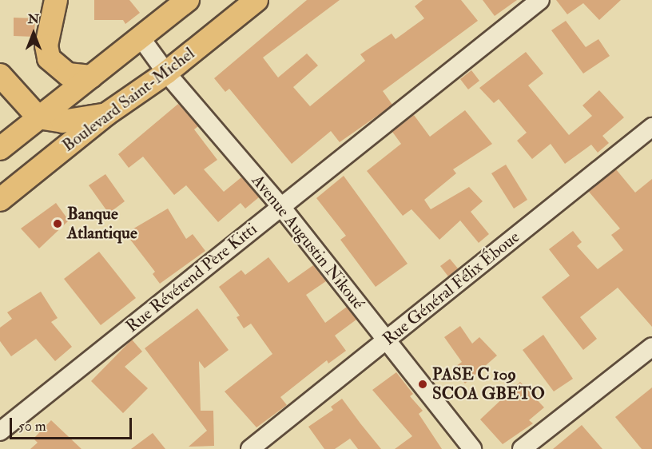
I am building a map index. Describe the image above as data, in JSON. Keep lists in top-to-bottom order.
{
  "streets": {
    "main road": ["Boulevard Saint-Michel"],
    "street": ["Avenue Augustin Nikoué", "Rue Révérend Père Kitti", "Rue Général Félix Éboue"]
  },
  "crossings": [
    ["Boulevard Saint-Michel", "Avenue Augustin Nikoué"],
    ["Avenue Augustin Nikoué", "Rue Révérend Père Kitti"],
    ["Avenue Augustin Nikoué", "Rue Général Félix Éboue"]
  ],
  "places": ["Banque Atlantique", "PASE C 109 SCOA GBETO"],
  "scale_bar": "50 m",
  "north": "top"
}
